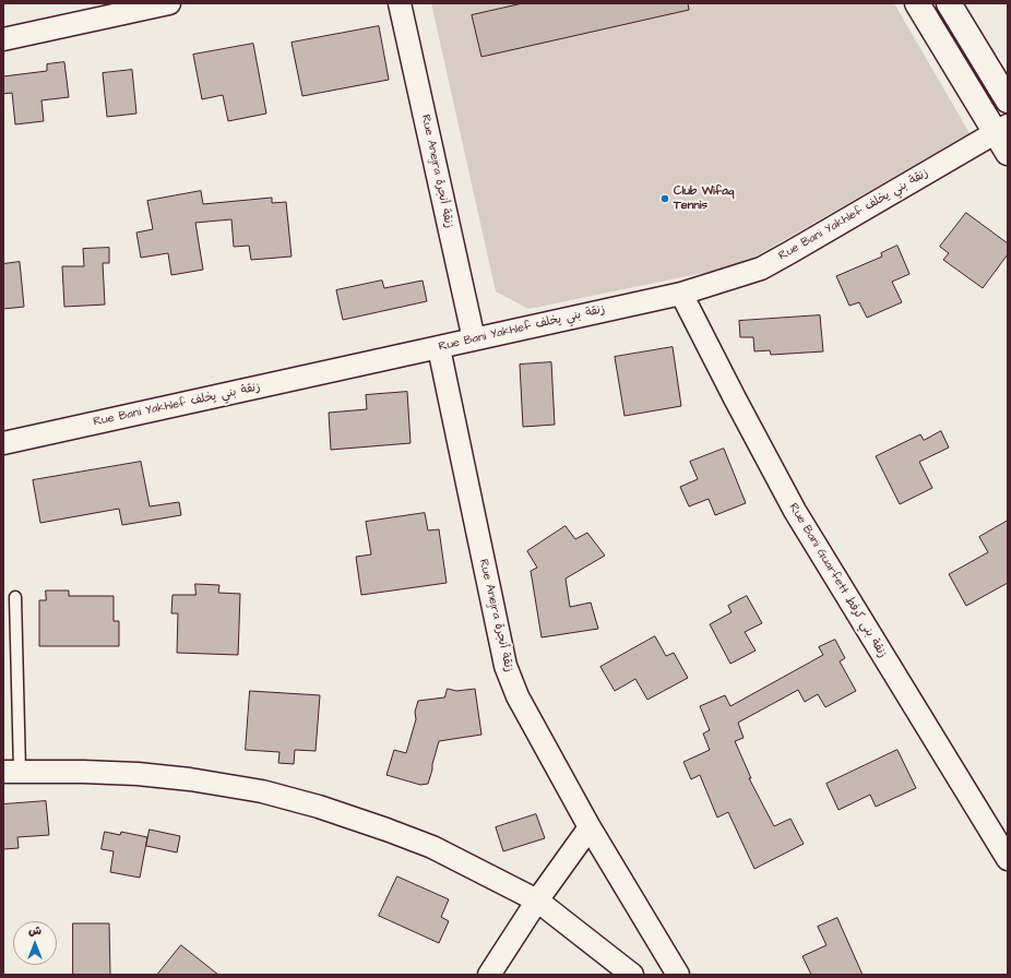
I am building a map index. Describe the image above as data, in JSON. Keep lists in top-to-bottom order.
{
  "streets": {
    "street": ["Rue Anejra زنقة أنجرة", "Rue Bani Yakhlef زنقة بني يخلف", "Rue Bani Guarfett زنقة بني كرفط"]
  },
  "crossings": [
    ["Rue Anejra زنقة أنجرة", "Rue Bani Yakhlef زنقة بني يخلف"],
    ["Rue Bani Yakhlef زنقة بني يخلف", "Rue Bani Guarfett زنقة بني كرفط"]
  ],
  "places": ["Club Wifaq Tennis"],
  "north": "top"
}
